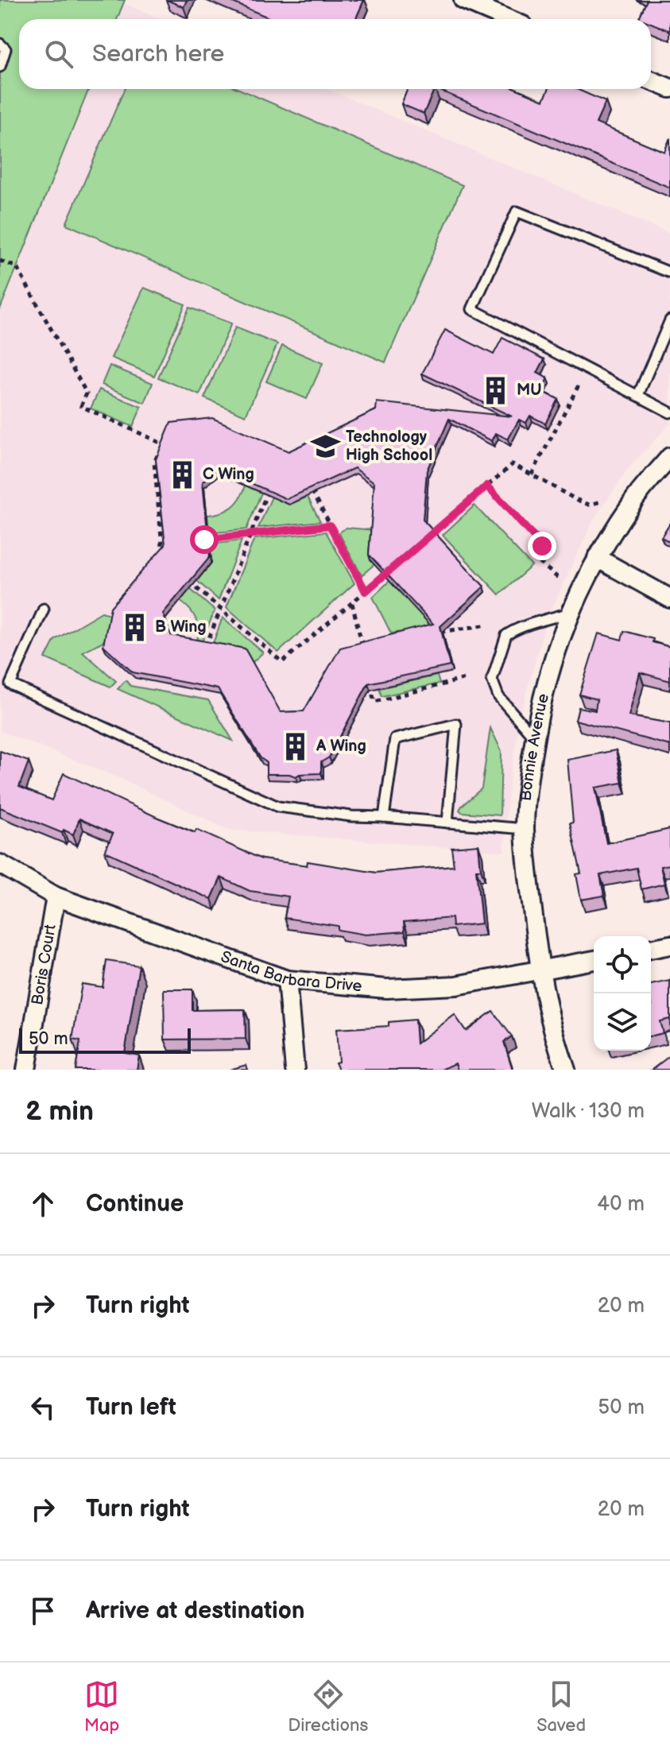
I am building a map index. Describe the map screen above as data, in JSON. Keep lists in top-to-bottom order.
{
  "streets": {
    "street": ["Bonnie Avenue", "Boris Court", "Santa Barbara Drive"]
  },
  "crossings": [
    ["Bonnie Avenue", "Santa Barbara Drive"],
    ["Boris Court", "Santa Barbara Drive"]
  ],
  "places": {
    "building": [
      "MU",
      "C Wing",
      "B Wing",
      "A Wing"
    ],
    "school or university": ["Technology High School"]
  },
  "scale_bar": "50 m",
  "page": {
    "search": "Search here",
    "scale": "50 m",
    "heading": ["2 min", "Walk · 130 m"],
    "list": [
      ["Continue", "40 m"],
      ["Turn right", "20 m"],
      ["Turn left", "50 m"],
      ["Turn right", "20 m"],
      "Arrive at destination"
    ],
    "nav": ["Map", "Directions", "Saved"]
  }
}
